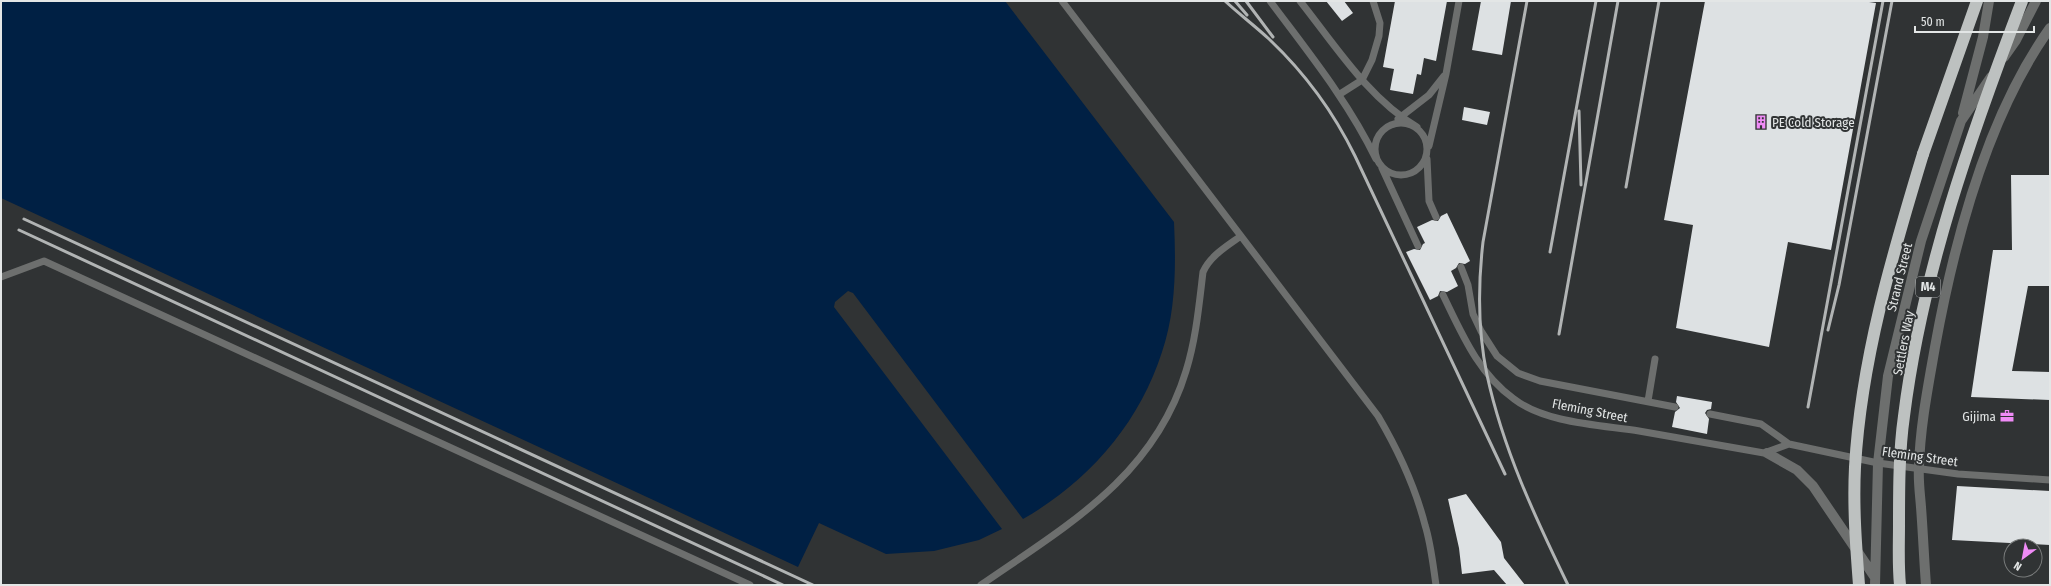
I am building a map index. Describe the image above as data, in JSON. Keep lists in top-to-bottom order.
{
  "streets": {
    "highway": ["M4", "Settlers Way"],
    "street": ["Strand Street"],
    "lane": ["Fleming Street"]
  },
  "crossings": [
    ["Strand Street", "Fleming Street"]
  ],
  "places": {
    "building": ["PE Cold Storage"],
    "office": ["Gijima"]
  },
  "scale_bar": "50 m",
  "north": "bottom left"
}
